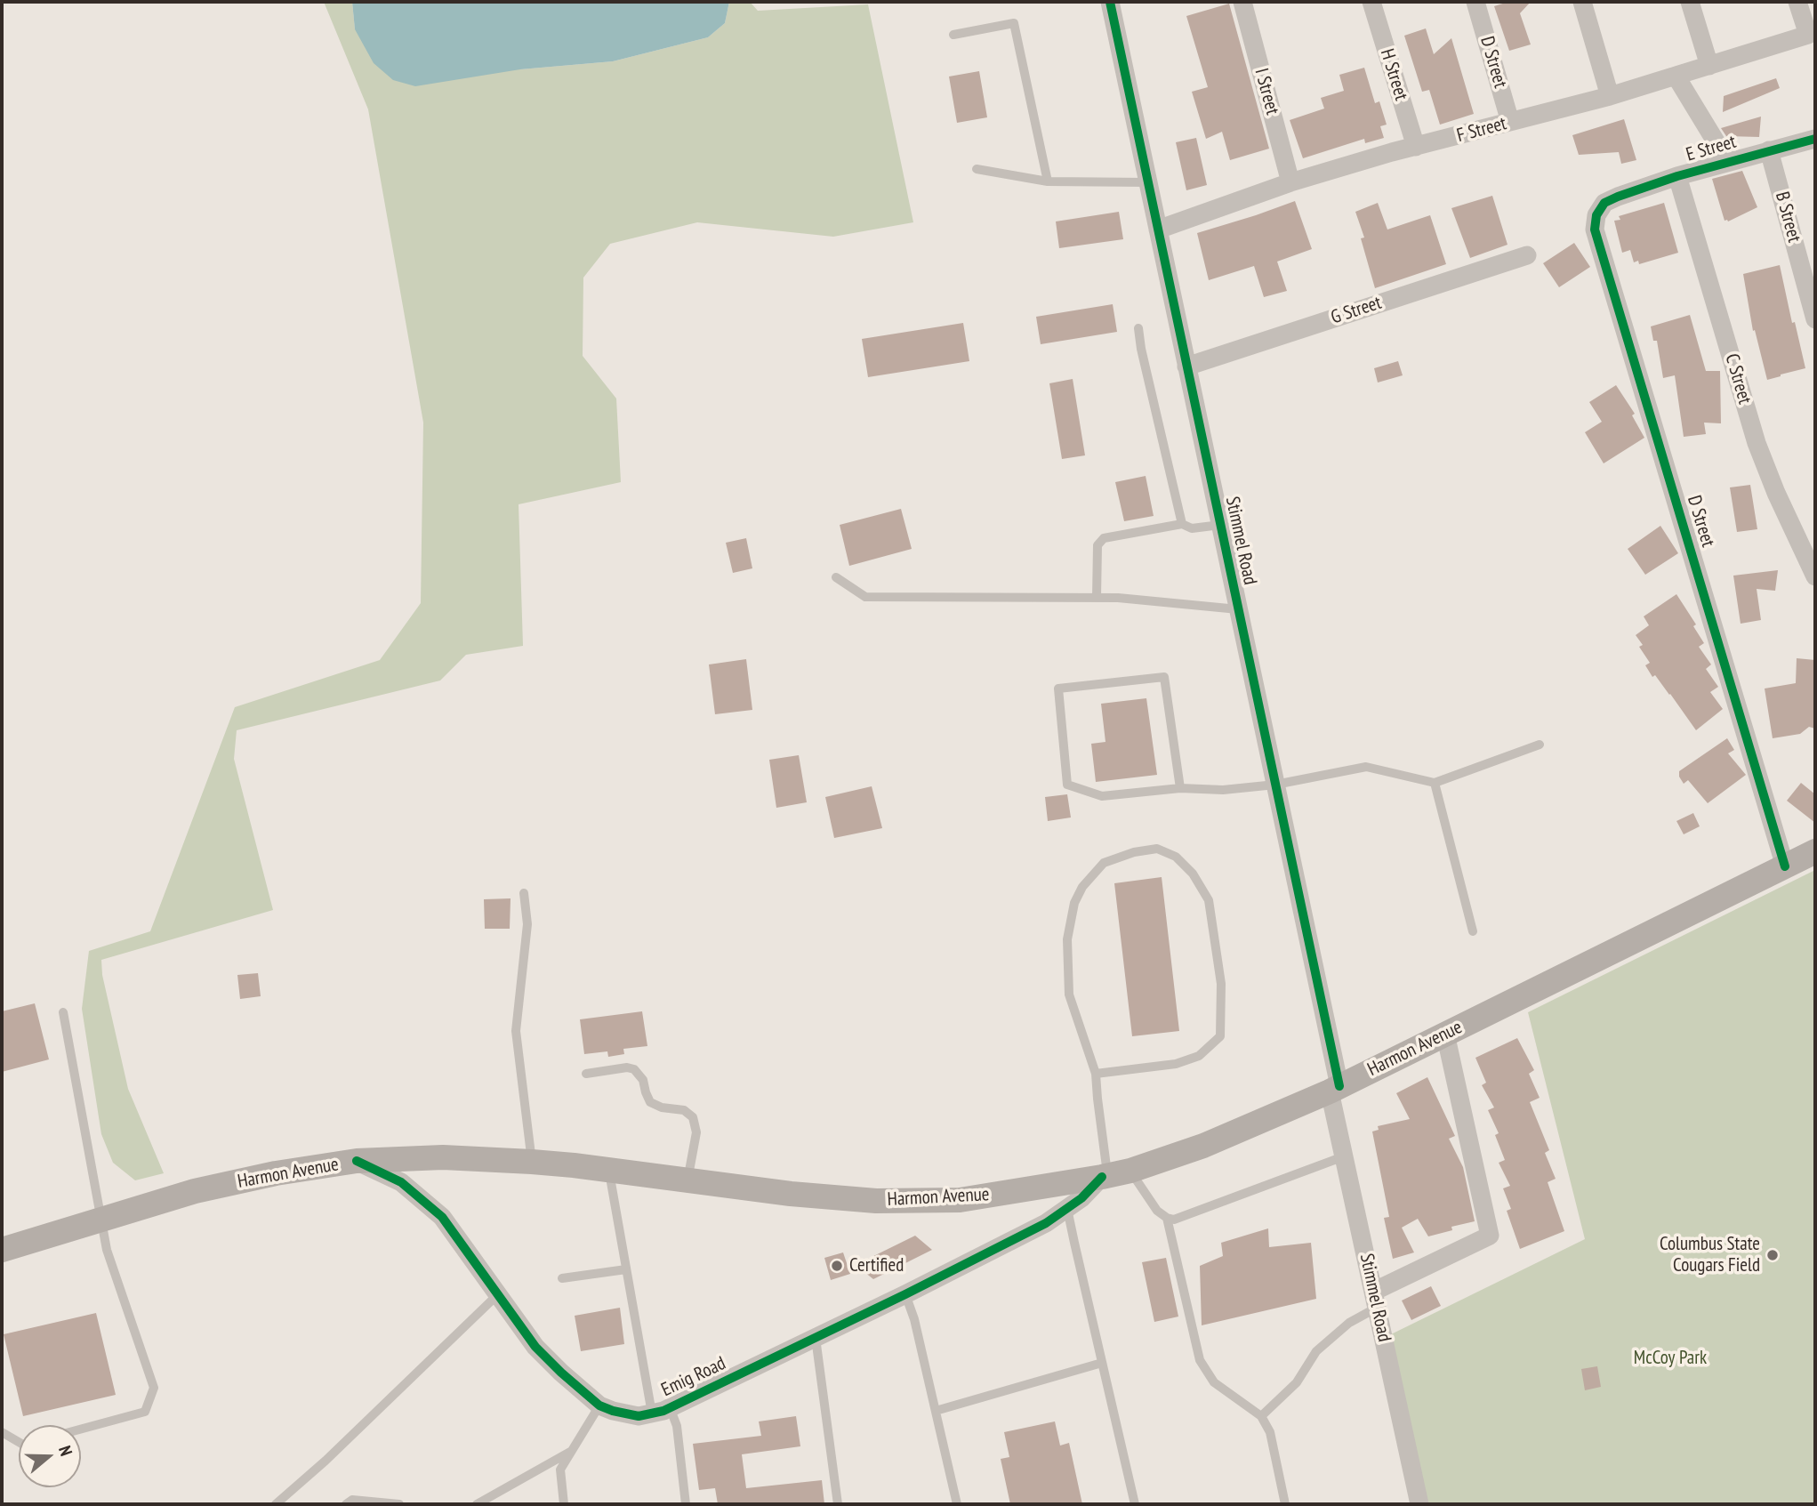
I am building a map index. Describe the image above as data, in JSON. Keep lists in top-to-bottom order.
{
  "streets": {
    "main road": ["Harmon Avenue"],
    "street": [
      "D Street",
      "H Street",
      "I Street",
      "F Street",
      "E Street",
      "B Street",
      "G Street",
      "C Street",
      "Stimmel Road",
      "Emig Road"
    ]
  },
  "crossings": [
    ["D Street", "F Street"],
    ["D Street", "E Street"],
    ["D Street", "Harmon Avenue"],
    ["H Street", "F Street"],
    ["I Street", "F Street"],
    ["F Street", "Stimmel Road"],
    ["E Street", "B Street"],
    ["E Street", "C Street"],
    ["G Street", "Stimmel Road"],
    ["Stimmel Road", "Harmon Avenue"],
    ["Harmon Avenue", "Emig Road"]
  ],
  "parks": ["McCoy Park"],
  "places": ["Columbus State Cougars Field", "Certified"],
  "north": "right"
}
